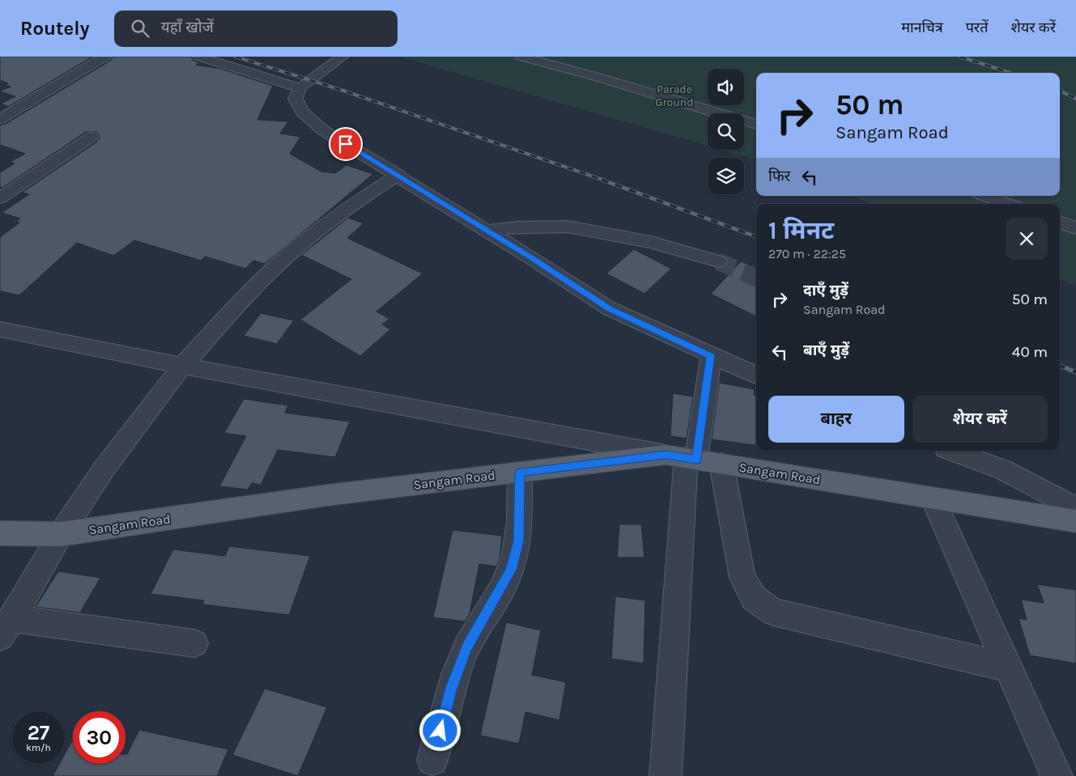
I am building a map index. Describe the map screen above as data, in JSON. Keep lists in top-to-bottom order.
{
  "streets": {
    "main road": ["Sangam Road"]
  },
  "parks": ["Parade Ground"],
  "page": {
    "header": "Routely",
    "search": "यहाँ खोजें",
    "nav": ["मानचित्र", "परतें", "शेयर करें"],
    "turn": ["50 m", "Sangam Road"],
    "then": "फिर",
    "heading": ["1 मिनट", "270 m · 22:25"],
    "list": [
      {
        "name": "दाएँ मुड़ें",
        "note": "Sangam Road",
        "value": "50 m"
      },
      {
        "name": "बाएँ मुड़ें",
        "value": "40 m"
      }
    ],
    "buttons": ["बाहर", "शेयर करें"],
    "speed": "27 km/h",
    "limit": "30"
  }
}
